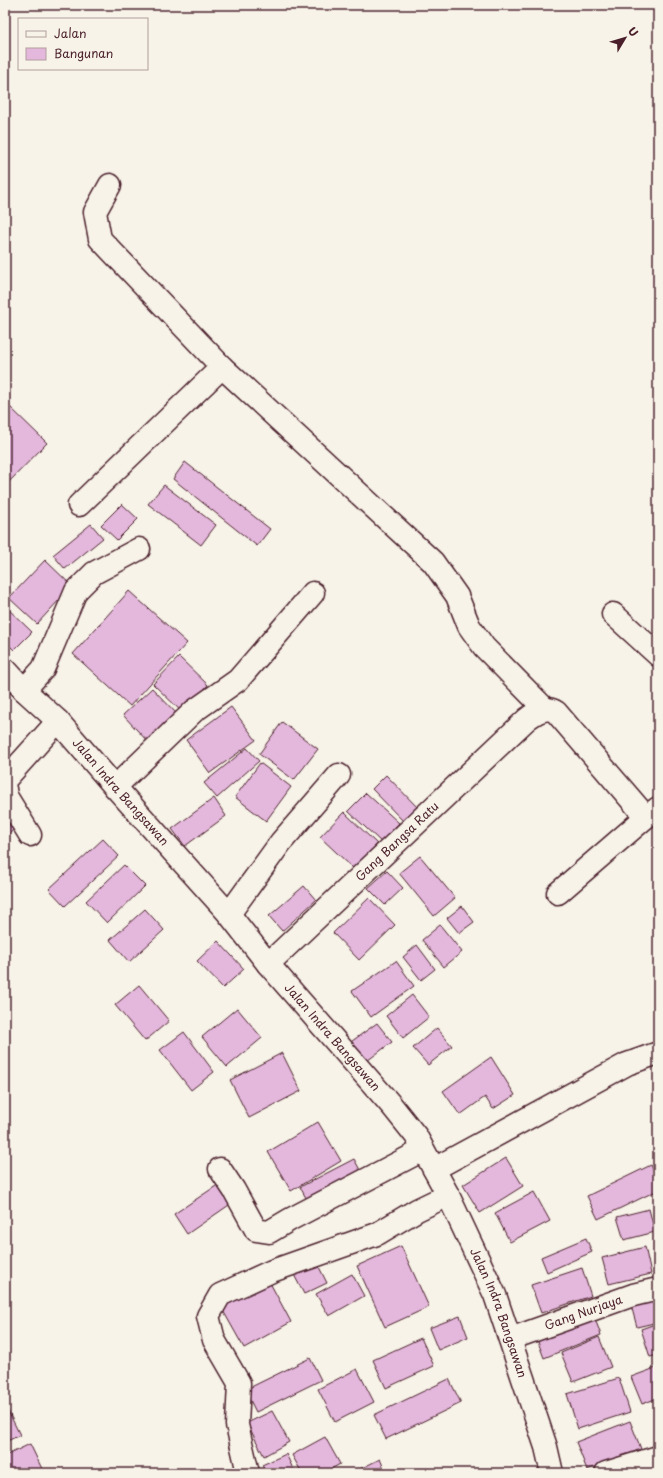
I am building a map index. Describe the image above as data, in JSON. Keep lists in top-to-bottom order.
{
  "streets": {
    "street": ["Jalan Indra Bangsawan", "Gang Bangsa Ratu", "Gang Nurjaya"]
  },
  "crossings": [
    ["Jalan Indra Bangsawan", "Gang Bangsa Ratu"],
    ["Jalan Indra Bangsawan", "Gang Nurjaya"]
  ],
  "legend": ["Jalan", "Bangunan"],
  "north": "top right"
}
